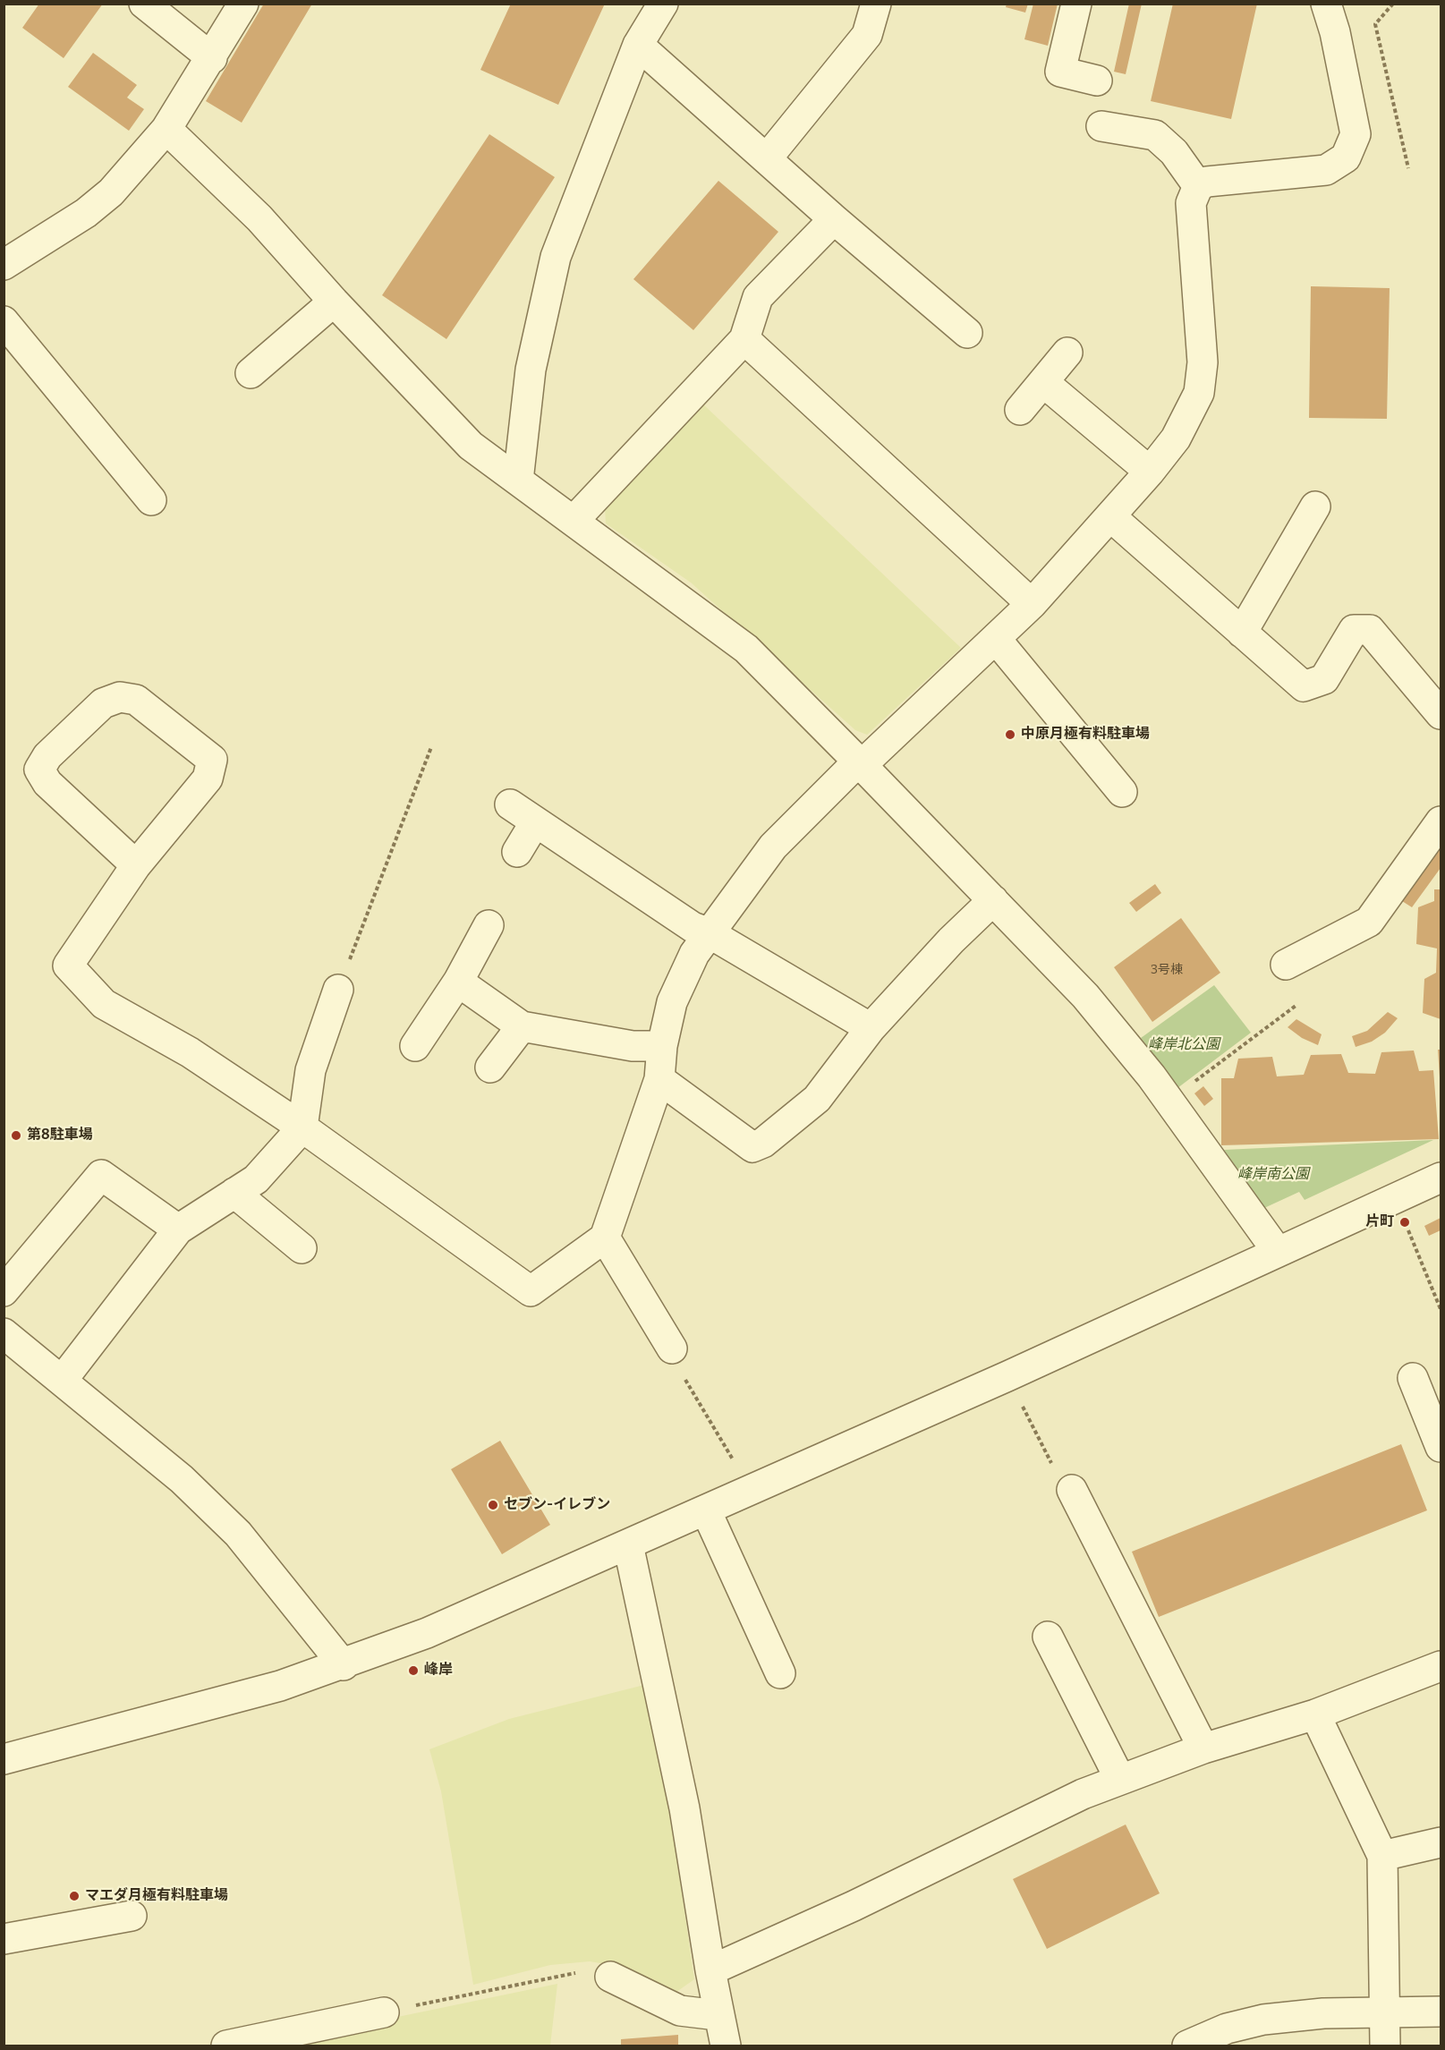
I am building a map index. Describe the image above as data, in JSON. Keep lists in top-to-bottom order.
{
  "parks": ["峰岸北公園", "峰岸南公園"],
  "places": [
    "中原月極有料駐車場",
    "第8駐車場",
    "片町",
    "セブン-イレブン",
    "峰岸",
    "マエダ月極有料駐車場"
  ],
  "house_numbers": ["3号棟"]
}
